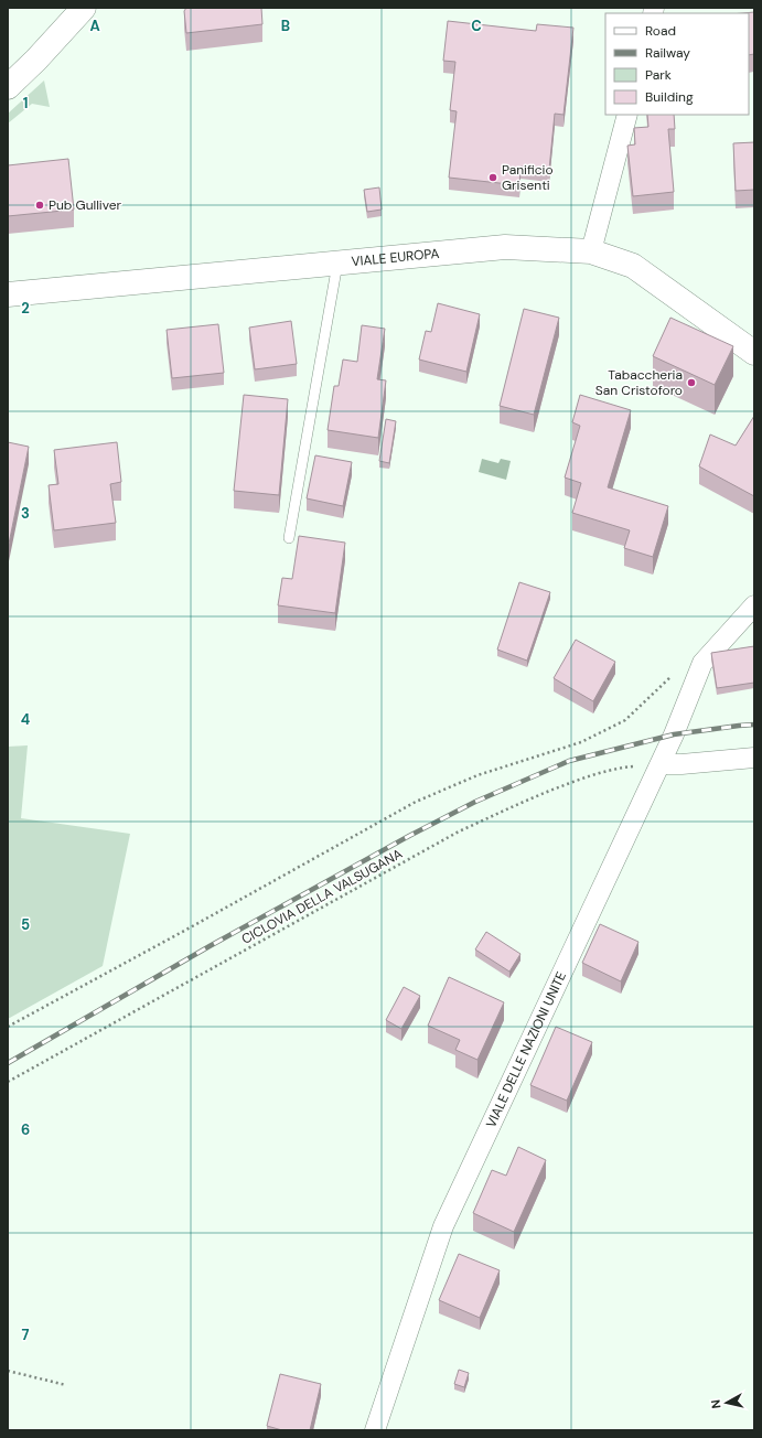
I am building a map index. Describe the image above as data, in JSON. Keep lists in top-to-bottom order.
{
  "streets": {
    "main road": ["VIALE EUROPA"],
    "street": ["VIALE DELLE NAZIONI UNITE"],
    "path": ["CICLOVIA DELLA VALSUGANA"]
  },
  "crossings": [
    ["CICLOVIA DELLA VALSUGANA", "VIALE DELLE NAZIONI UNITE"]
  ],
  "places": ["Panificio Grisenti", "Pub Gulliver", "Tabaccheria San Cristoforo"],
  "legend": [
    "Road",
    "Railway",
    "Park",
    "Building"
  ],
  "north": "left",
  "grid": {
    "columns": ["A", "B", "C"],
    "rows": [
      "1",
      "2",
      "3",
      "4",
      "5",
      "6",
      "7"
    ]
  }
}
